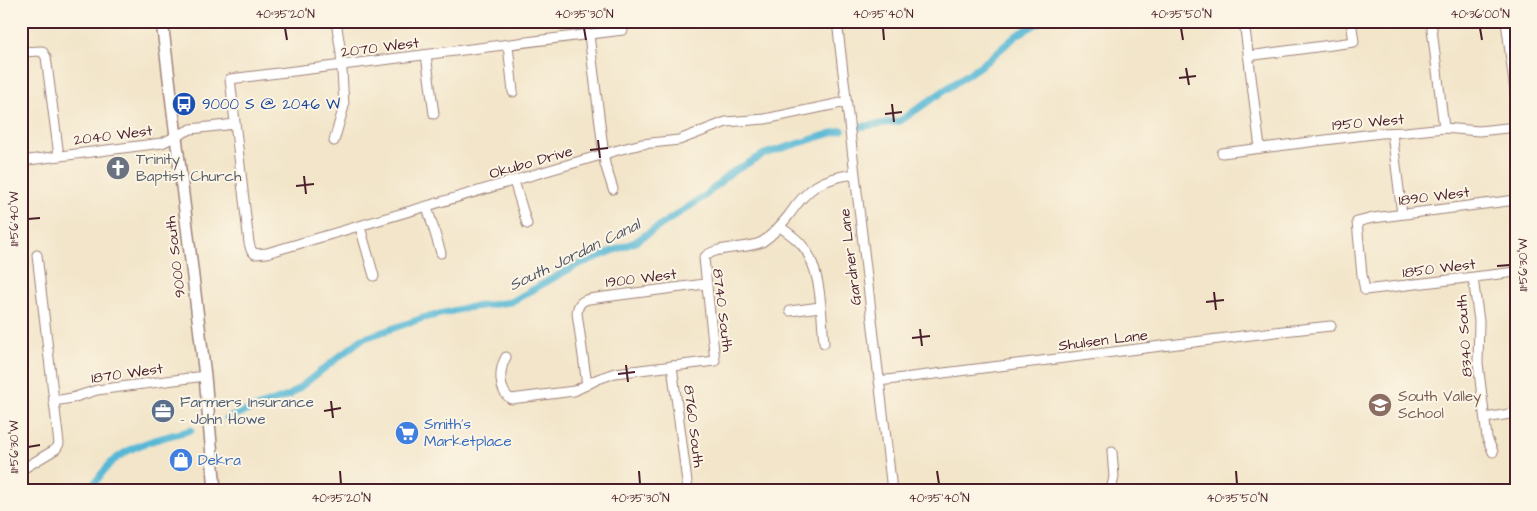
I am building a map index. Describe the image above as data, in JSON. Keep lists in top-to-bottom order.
{
  "streets": {
    "main road": ["9000 South"],
    "street": [
      "2070 West",
      "1950 West",
      "2040 West",
      "Okubo Drive",
      "1890 West",
      "Gardner Lane",
      "1850 West",
      "1900 West",
      "8740 South",
      "8340 South",
      "Shulsen Lane",
      "1870 West",
      "8760 South"
    ]
  },
  "crossings": [
    ["2070 West", "2040 West"],
    ["2070 West", "Okubo Drive"],
    ["2040 West", "Okubo Drive"],
    ["2040 West", "9000 South"],
    ["Okubo Drive", "Gardner Lane"],
    ["1890 West", "1850 West"],
    ["9000 South", "1870 West"],
    ["Gardner Lane", "Shulsen Lane"],
    ["1850 West", "8340 South"],
    ["1900 West", "8740 South"],
    ["8740 South", "8760 South"]
  ],
  "water": ["South Jordan Canal"],
  "places": {
    "bus stop": ["9000 S @ 2046 W"],
    "church": ["Trinity Baptist Church"],
    "school or university": ["South Valley School"],
    "office": ["Farmers Insurance - John Howe"],
    "supermarket": ["Smith's Marketplace"],
    "shop": ["Dekra"]
  },
  "coordinates": [
    "40°35'20\"N",
    "40°35'30\"N",
    "40°35'40\"N",
    "40°35'50\"N",
    "40°36'00\"N",
    "111°56'40\"W",
    "111°56'30\"W"
  ]
}
